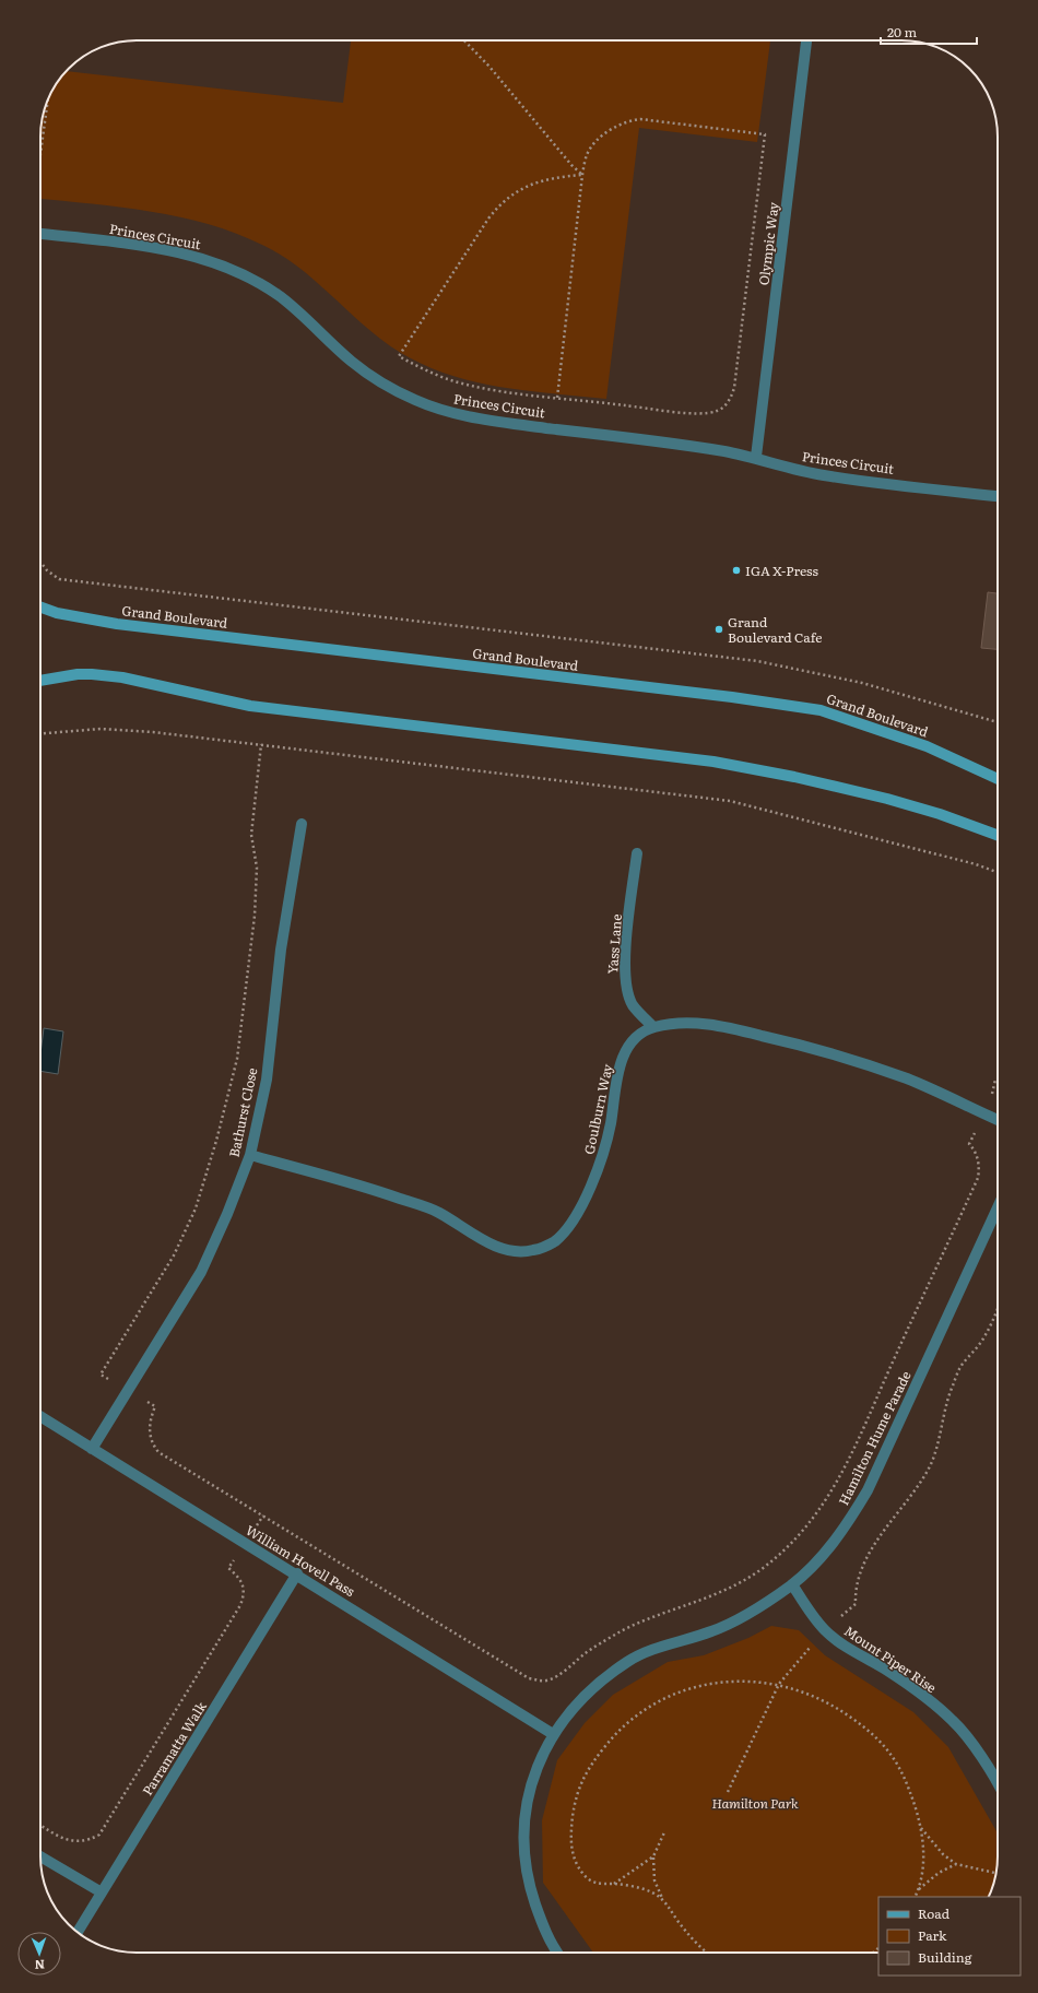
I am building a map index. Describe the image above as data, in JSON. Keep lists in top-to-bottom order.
{
  "streets": {
    "street": [
      "Princes Circuit",
      "Olympic Way",
      "Grand Boulevard",
      "Yass Lane",
      "Goulburn Way",
      "Bathurst Close",
      "Hamilton Hume Parade",
      "William Hovell Pass",
      "Mount Piper Rise",
      "Parramatta Walk"
    ]
  },
  "crossings": [
    ["Princes Circuit", "Olympic Way"],
    ["Yass Lane", "Goulburn Way"],
    ["Goulburn Way", "Bathurst Close"],
    ["Bathurst Close", "William Hovell Pass"],
    ["Hamilton Hume Parade", "William Hovell Pass"],
    ["Hamilton Hume Parade", "Mount Piper Rise"],
    ["William Hovell Pass", "Parramatta Walk"]
  ],
  "parks": ["Hamilton Park"],
  "places": ["IGA X-Press", "Grand Boulevard Cafe"],
  "legend": ["Road", "Park", "Building"],
  "scale_bar": "20 m",
  "north": "bottom"
}
